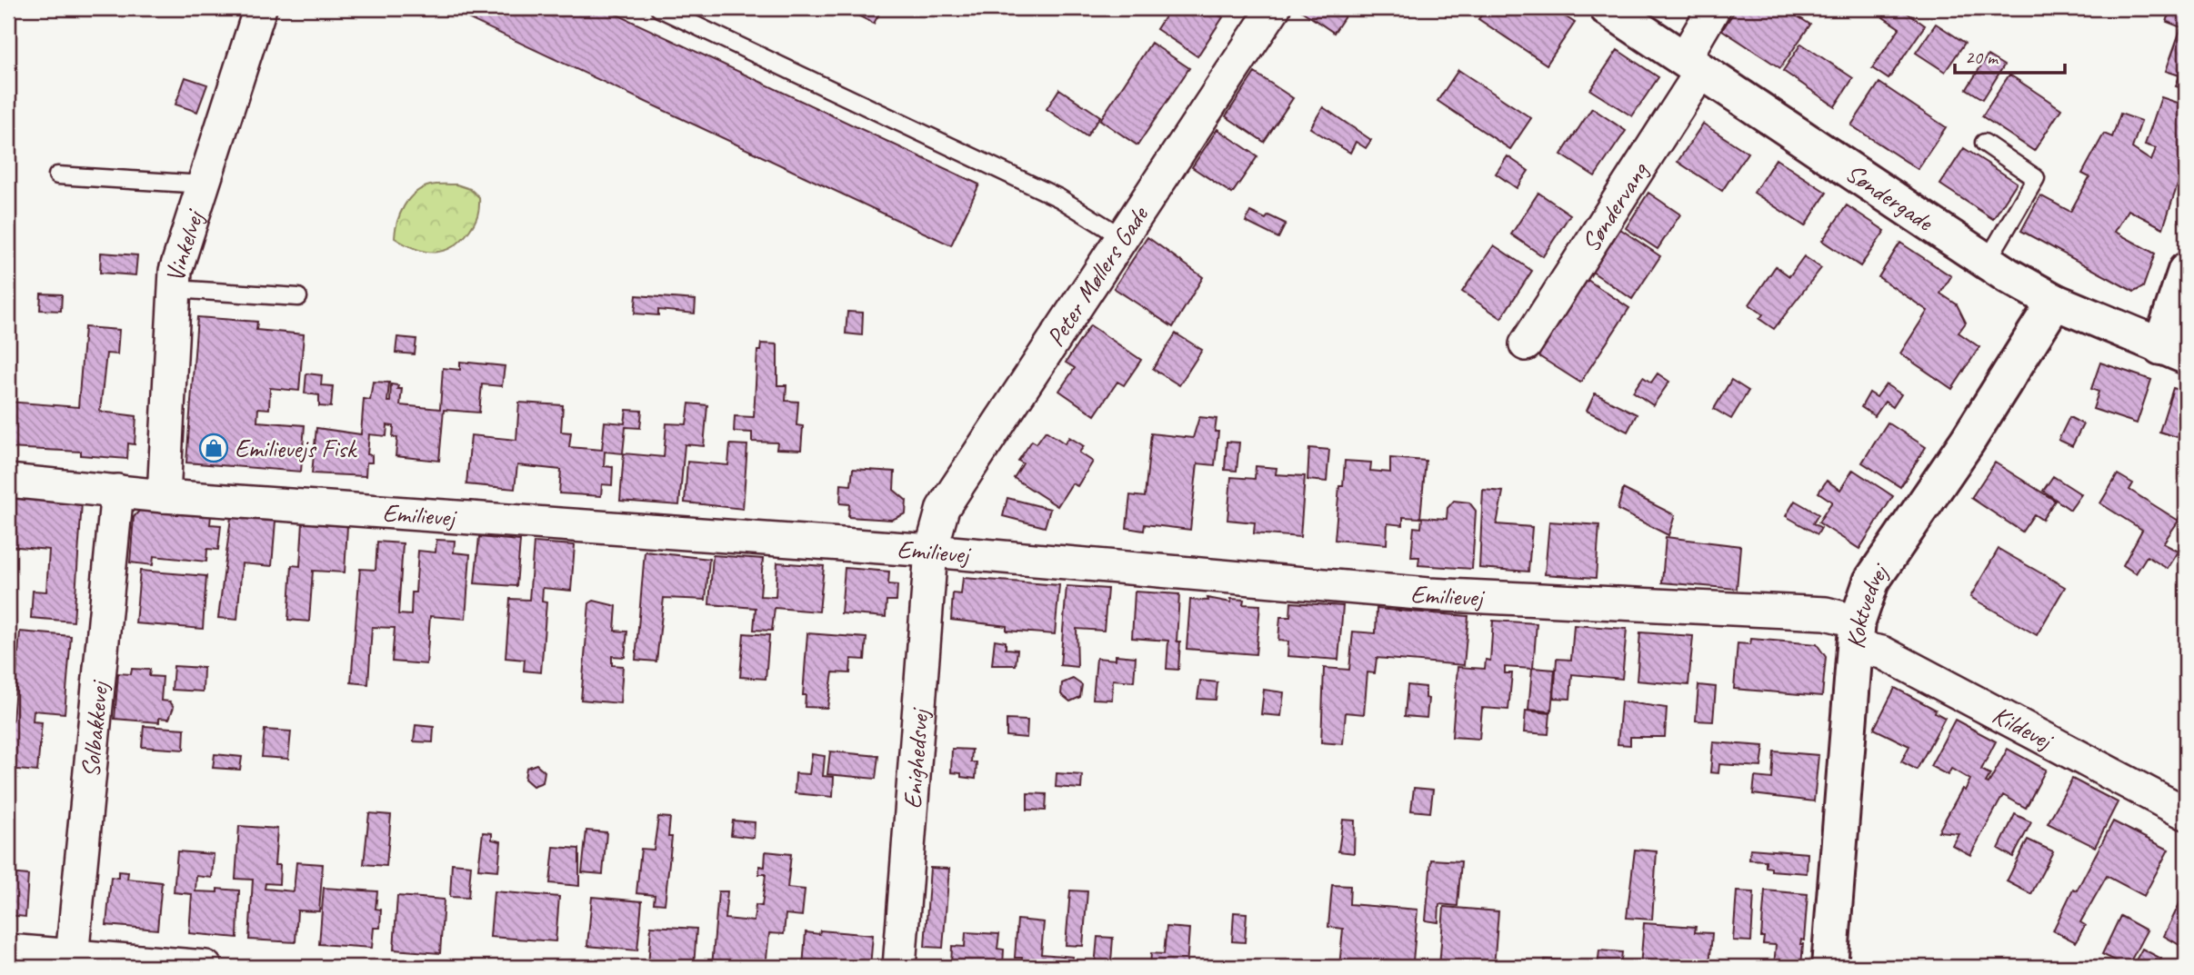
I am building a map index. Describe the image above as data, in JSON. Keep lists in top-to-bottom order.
{
  "streets": {
    "street": [
      "Søndergade",
      "Søndervang",
      "Vinkelvej",
      "Peter Møllers Gade",
      "Emilievej",
      "Koktvedvej",
      "Kildevej",
      "Solbakkevej",
      "Enighedsvej"
    ]
  },
  "crossings": [
    ["Søndergade", "Søndervang"],
    ["Søndergade", "Koktvedvej"],
    ["Vinkelvej", "Emilievej"],
    ["Peter Møllers Gade", "Emilievej"],
    ["Peter Møllers Gade", "Enighedsvej"],
    ["Emilievej", "Koktvedvej"],
    ["Emilievej", "Kildevej"],
    ["Emilievej", "Solbakkevej"],
    ["Emilievej", "Enighedsvej"],
    ["Koktvedvej", "Kildevej"]
  ],
  "places": {
    "shop": ["Emilievejs Fisk"]
  },
  "scale_bar": "20 m"
}
